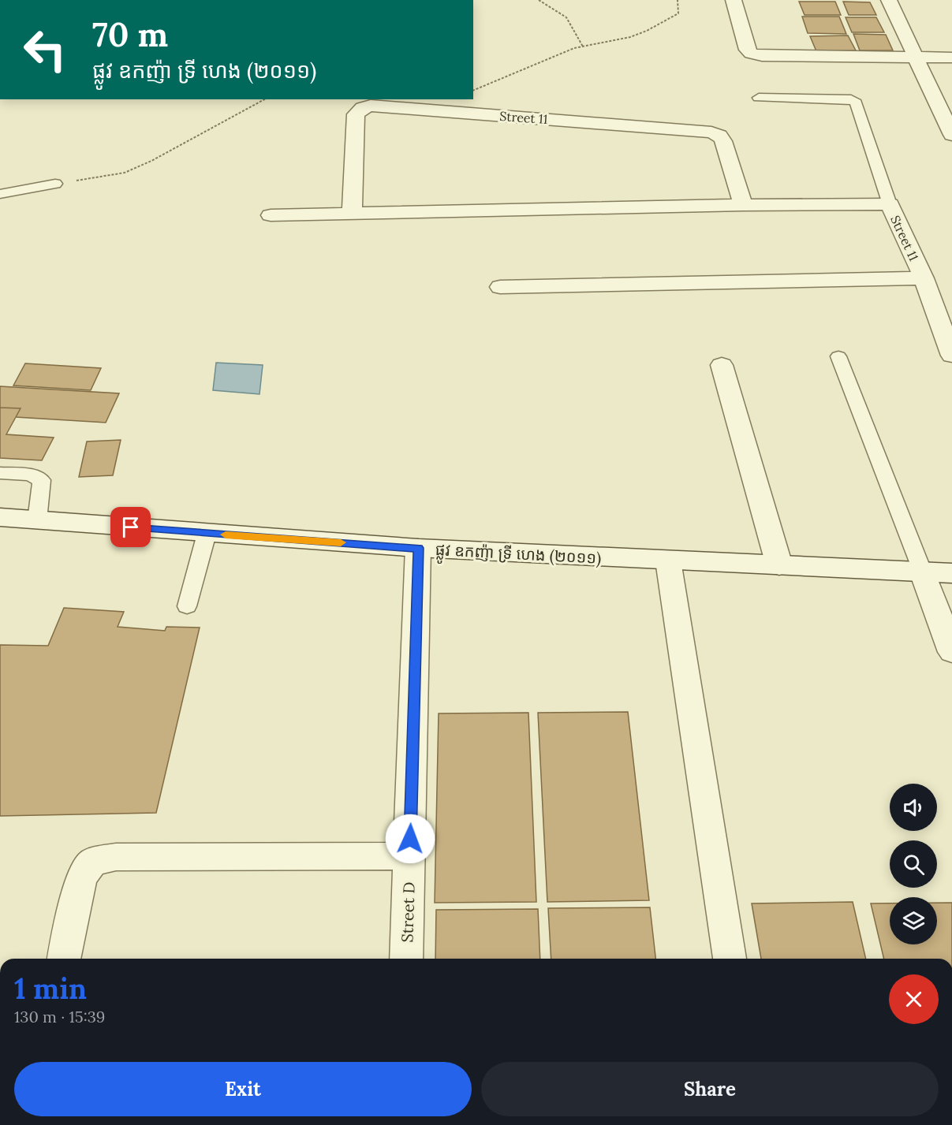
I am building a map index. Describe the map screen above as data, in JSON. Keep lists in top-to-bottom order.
{
  "streets": {
    "street": ["Street 11", "ផ្លូវ ឧកញ៉ា ទ្រី ហេង (២០១១)", "Street D"]
  },
  "crossings": [
    ["ផ្លូវ ឧកញ៉ា ទ្រី ហេង (២០១១)", "Street D"]
  ],
  "page": {
    "turn": ["70 m", "ផ្លូវ ឧកញ៉ា ទ្រី ហេង (២០១១)"],
    "heading": ["1 min", "130 m · 15:39"],
    "buttons": ["Exit", "Share"]
  }
}
